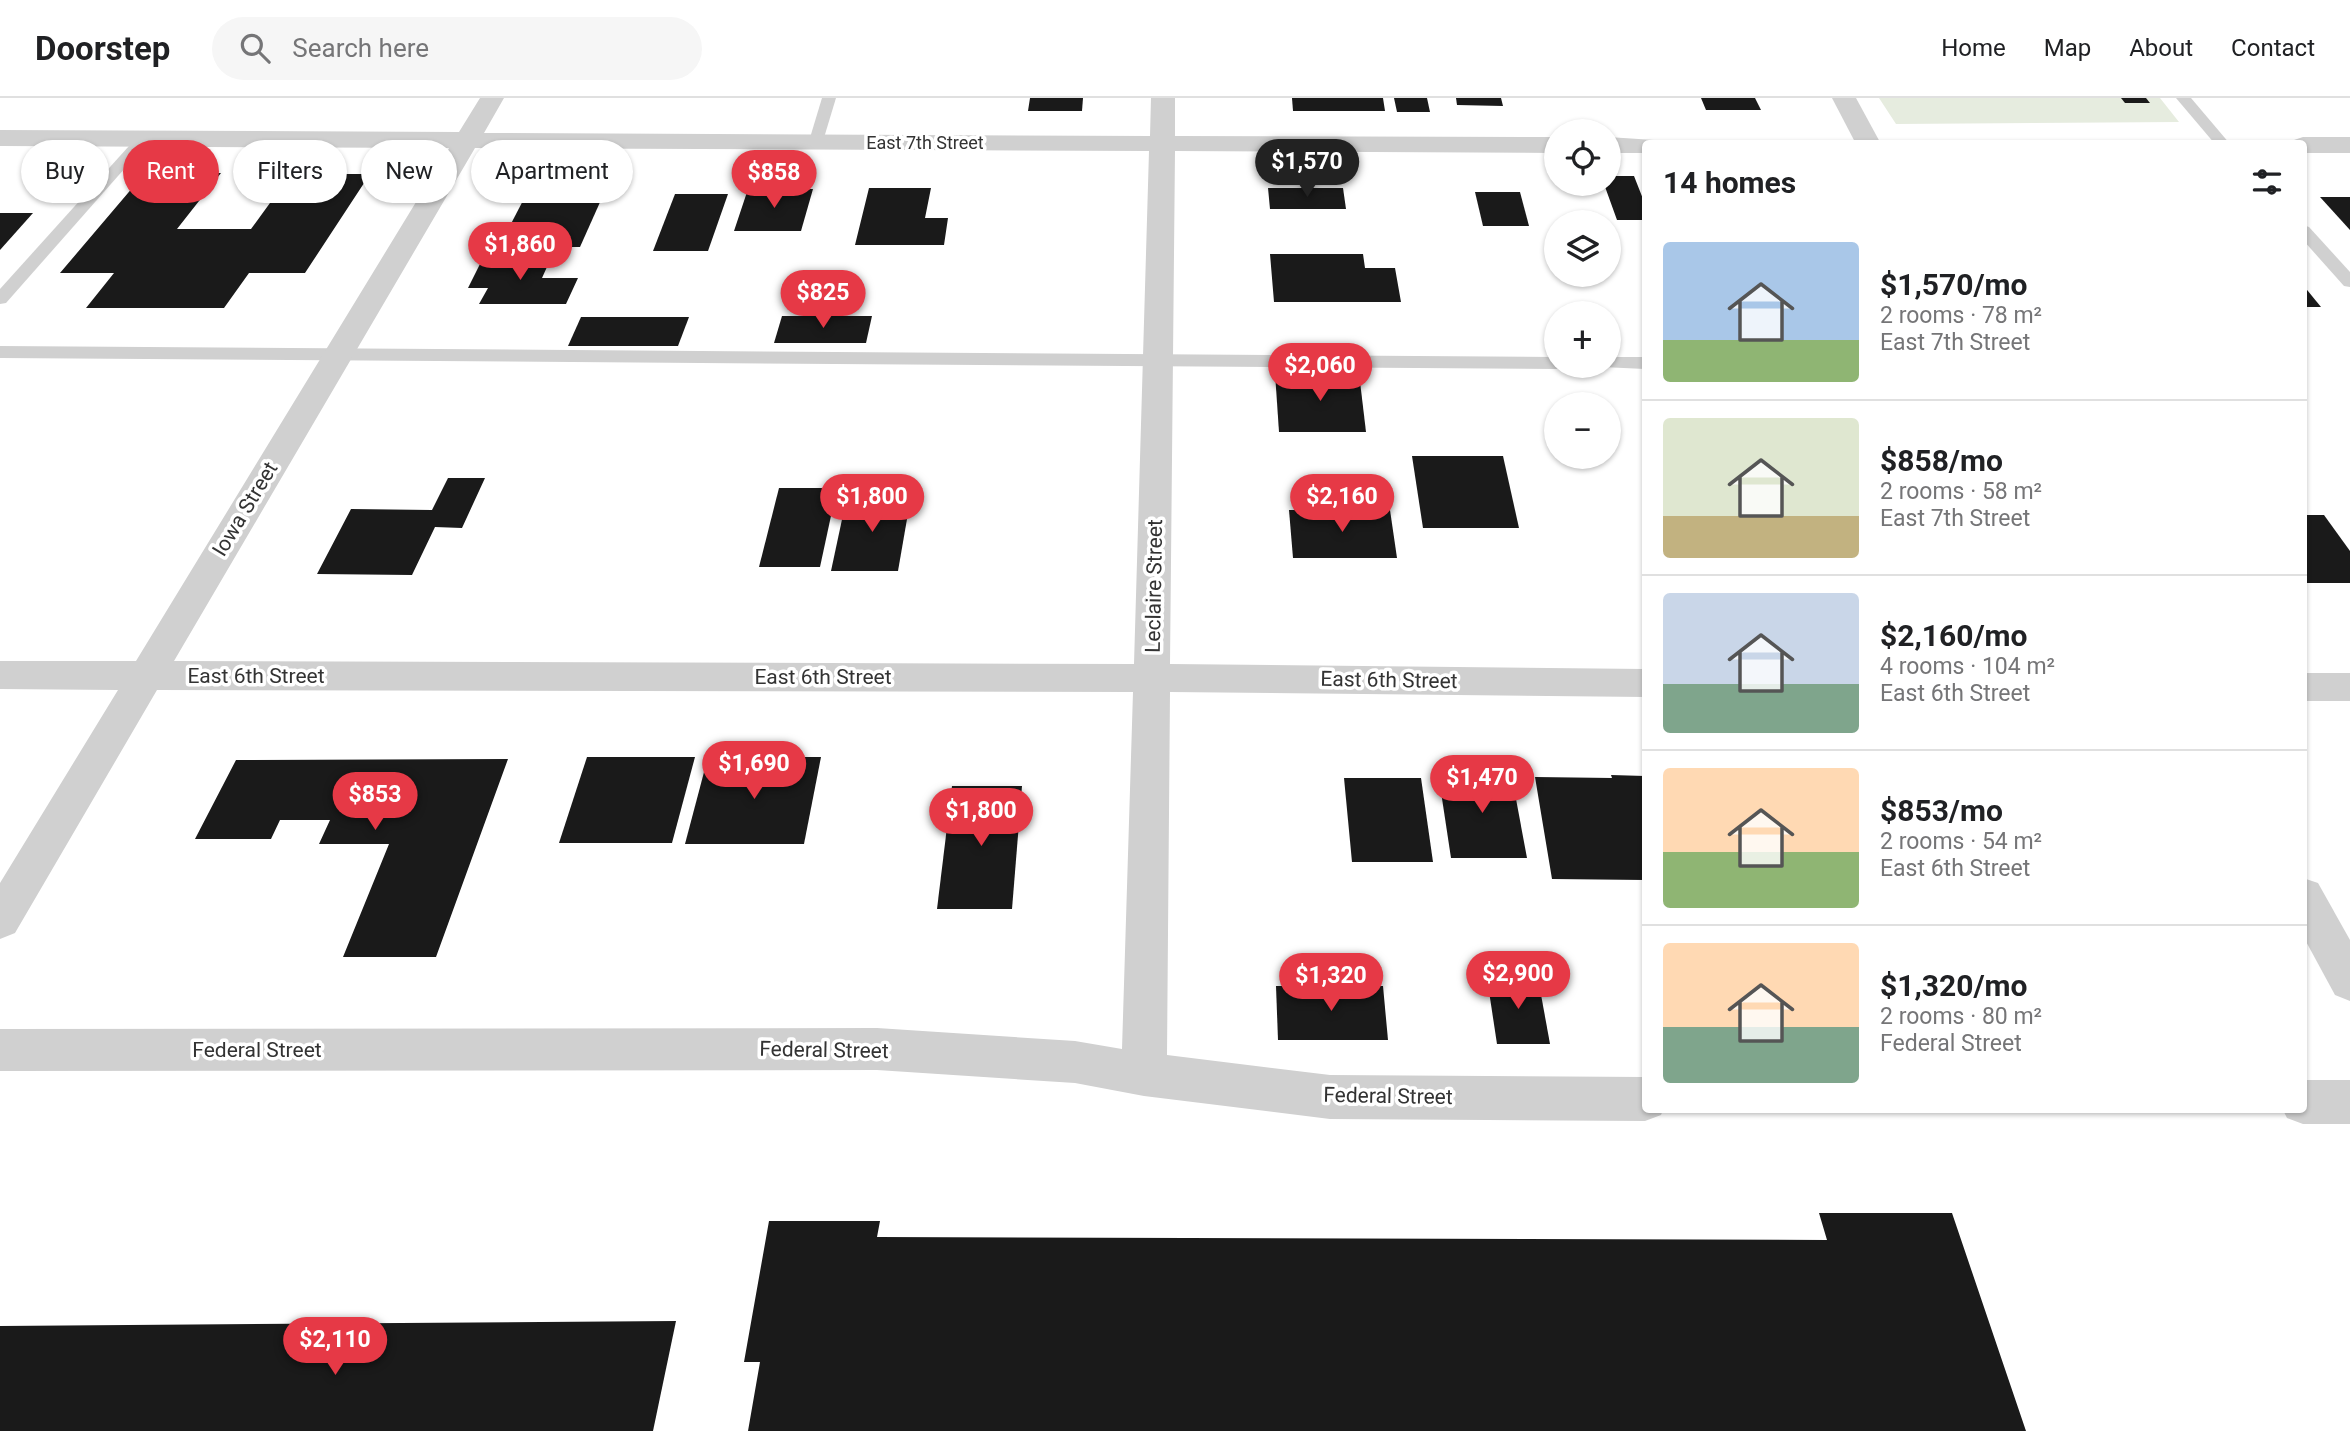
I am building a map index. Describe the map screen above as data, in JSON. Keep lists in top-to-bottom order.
{
  "streets": {
    "street": [
      "East 7th Street",
      "Iowa Street",
      "Leclaire Street",
      "East 6th Street",
      "Federal Street"
    ]
  },
  "crossings": [
    ["East 7th Street", "Iowa Street"],
    ["East 7th Street", "Leclaire Street"],
    ["Iowa Street", "East 6th Street"],
    ["Leclaire Street", "East 6th Street"],
    ["Leclaire Street", "Federal Street"]
  ],
  "page": {
    "header": "Doorstep",
    "search": "Search here",
    "nav": [
      "Home",
      "Map",
      "About",
      "Contact"
    ],
    "map_buttons": ["+", "−"],
    "price": [
      "$1,570",
      "$858",
      "$1,860",
      "$825",
      "$2,060",
      "$1,800",
      "$2,160",
      "$1,690",
      "$1,470",
      "$853",
      "$1,800",
      "$2,900",
      "$1,320",
      "$2,110"
    ],
    "chip": [
      "Buy",
      "Rent",
      "Filters",
      "New",
      "Apartment"
    ],
    "heading": "14 homes",
    "list": [
      {
        "name": "$1,570/mo",
        "note": "2 rooms · 78 m² · East 7th Street"
      },
      {
        "name": "$858/mo",
        "note": "2 rooms · 58 m² · East 7th Street"
      },
      {
        "name": "$2,160/mo",
        "note": "4 rooms · 104 m² · East 6th Street"
      },
      {
        "name": "$853/mo",
        "note": "2 rooms · 54 m² · East 6th Street"
      },
      {
        "name": "$1,320/mo",
        "note": "2 rooms · 80 m² · Federal Street"
      }
    ]
  }
}
